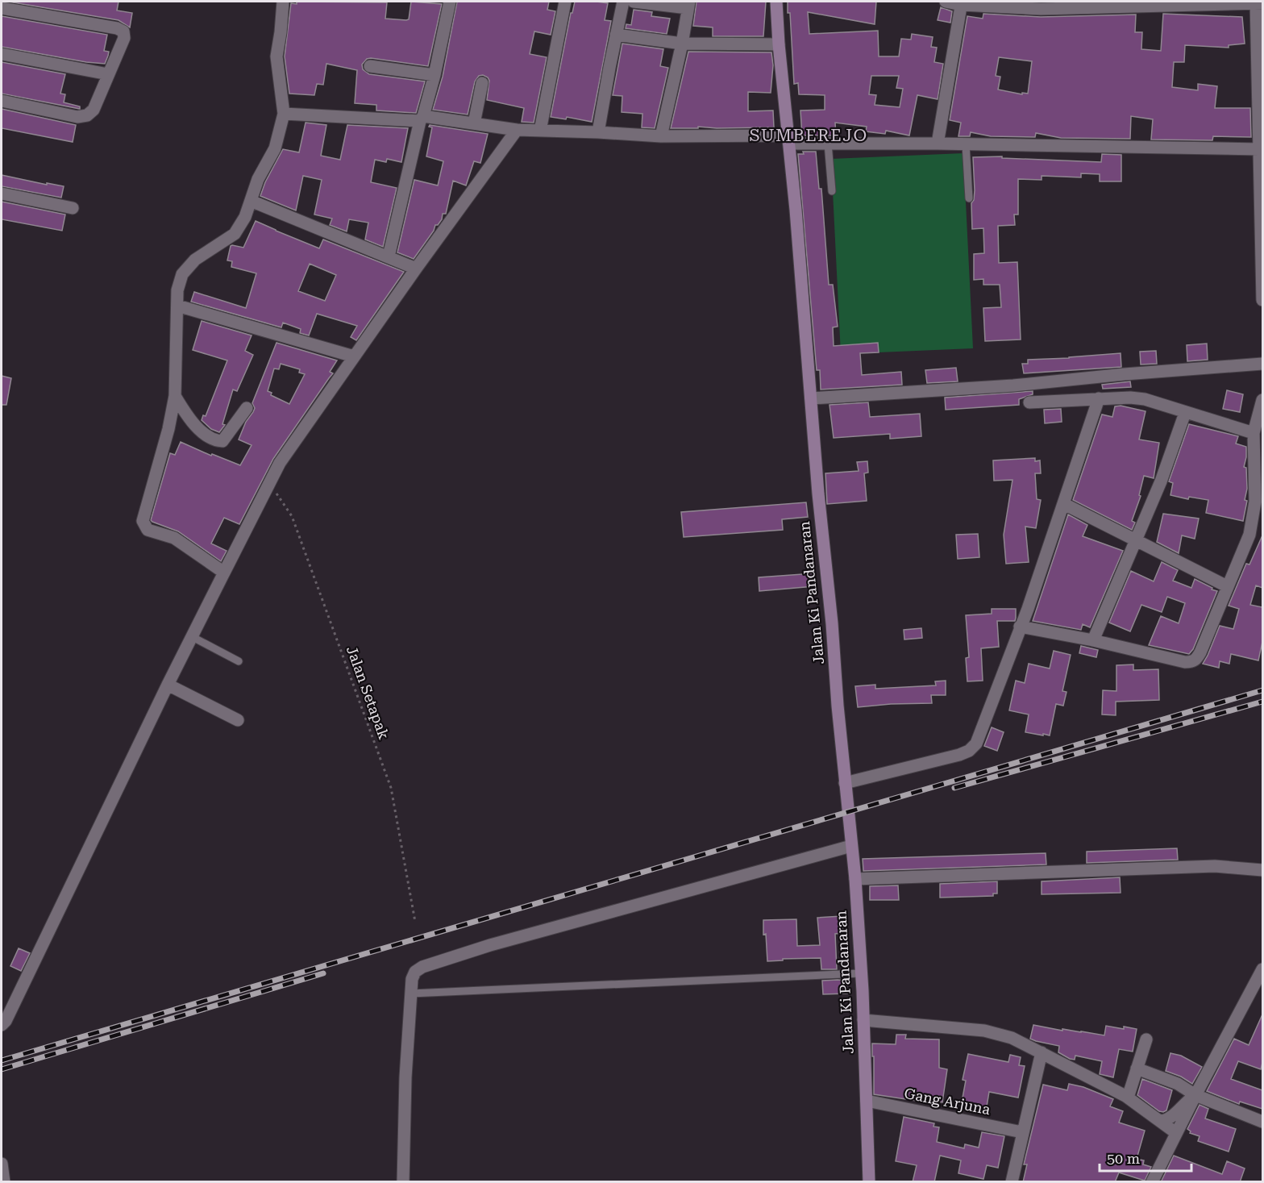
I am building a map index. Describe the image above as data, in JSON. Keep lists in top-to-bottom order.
{
  "streets": {
    "main road": ["Jalan Ki Pandanaran"],
    "street": ["Gang Arjuna"],
    "path": ["Jalan Setapak"]
  },
  "crossings": [
    ["Jalan Ki Pandanaran", "Gang Arjuna"]
  ],
  "districts": ["SUMBEREJO"],
  "scale_bar": "50 m"
}
